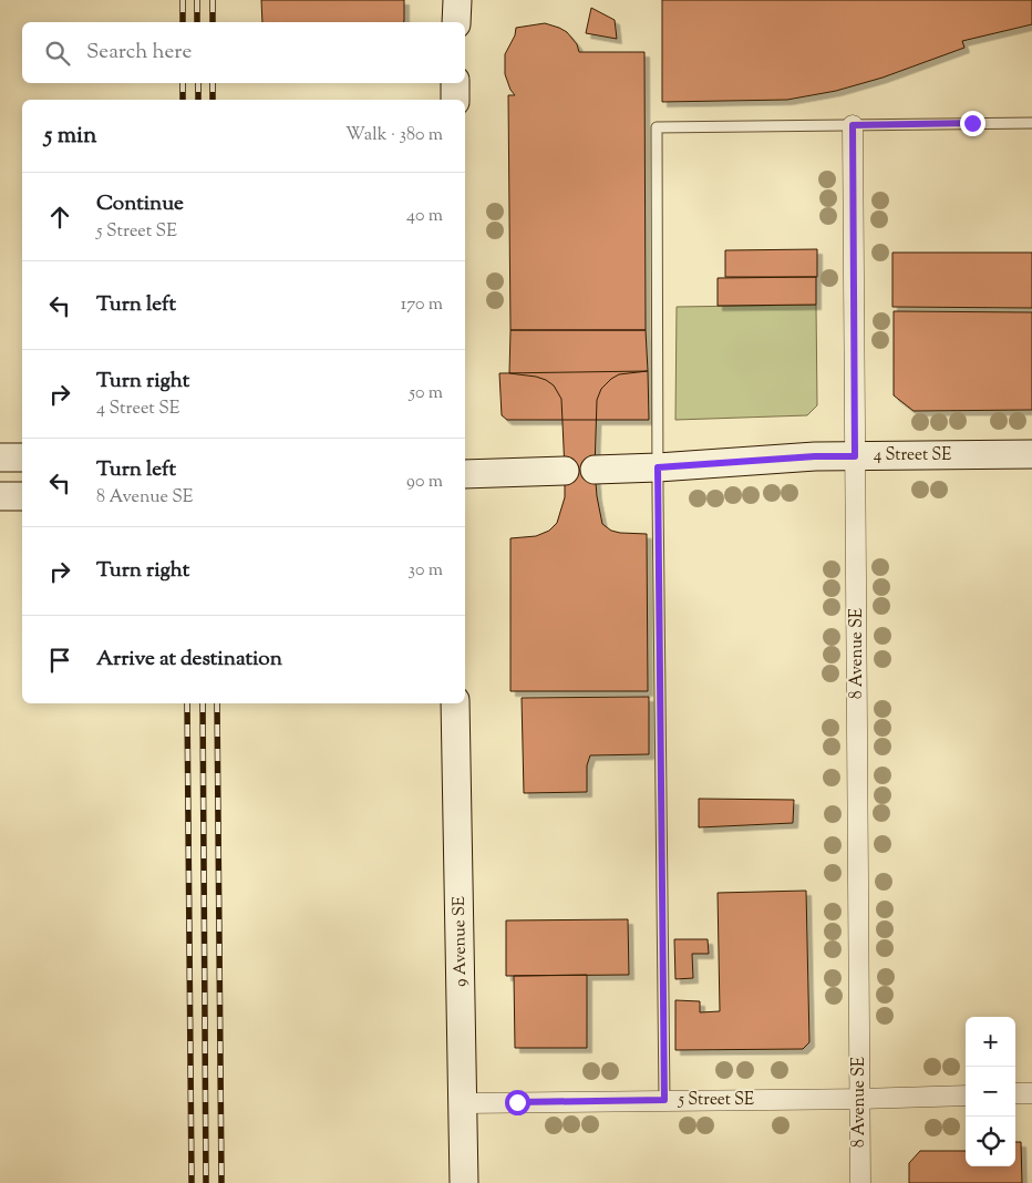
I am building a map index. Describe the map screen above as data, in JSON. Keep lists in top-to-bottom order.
{
  "streets": {
    "main road": ["4 Street SE", "9 Avenue SE"],
    "street": ["8 Avenue SE", "5 Street SE"]
  },
  "crossings": [
    ["4 Street SE", "8 Avenue SE"],
    ["8 Avenue SE", "5 Street SE"],
    ["9 Avenue SE", "5 Street SE"]
  ],
  "page": {
    "search": "Search here",
    "heading": ["5 min", "Walk · 380 m"],
    "list": [
      ["Continue", "5 Street SE", "40 m"],
      ["Turn left", "170 m"],
      ["Turn right", "4 Street SE", "50 m"],
      ["Turn left", "8 Avenue SE", "90 m"],
      ["Turn right", "30 m"],
      "Arrive at destination"
    ],
    "map_buttons": ["+", "−"]
  }
}
